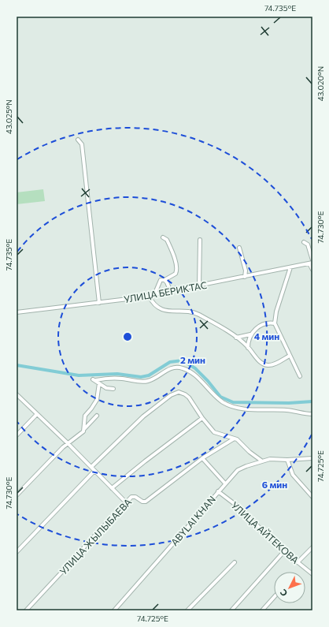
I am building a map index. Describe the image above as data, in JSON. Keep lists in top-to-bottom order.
{
  "streets": {
    "street": [
      "УЛИЦА БЕРИКТАС",
      "ABYLAI KHAN",
      "УЛИЦА АЙТЕКОВА",
      "УЛИЦА ЖЫЛЫБАЕВА"
    ]
  },
  "crossings": [
    ["ABYLAI KHAN", "УЛИЦА АЙТЕКОВА"]
  ],
  "north": "bottom left",
  "coordinates": [
    "74.735°E",
    "43.020°N",
    "43.025°N",
    "74.730°E",
    "74.725°E"
  ],
  "rings": ["4 мин", "2 мин", "6 мин"]
}
